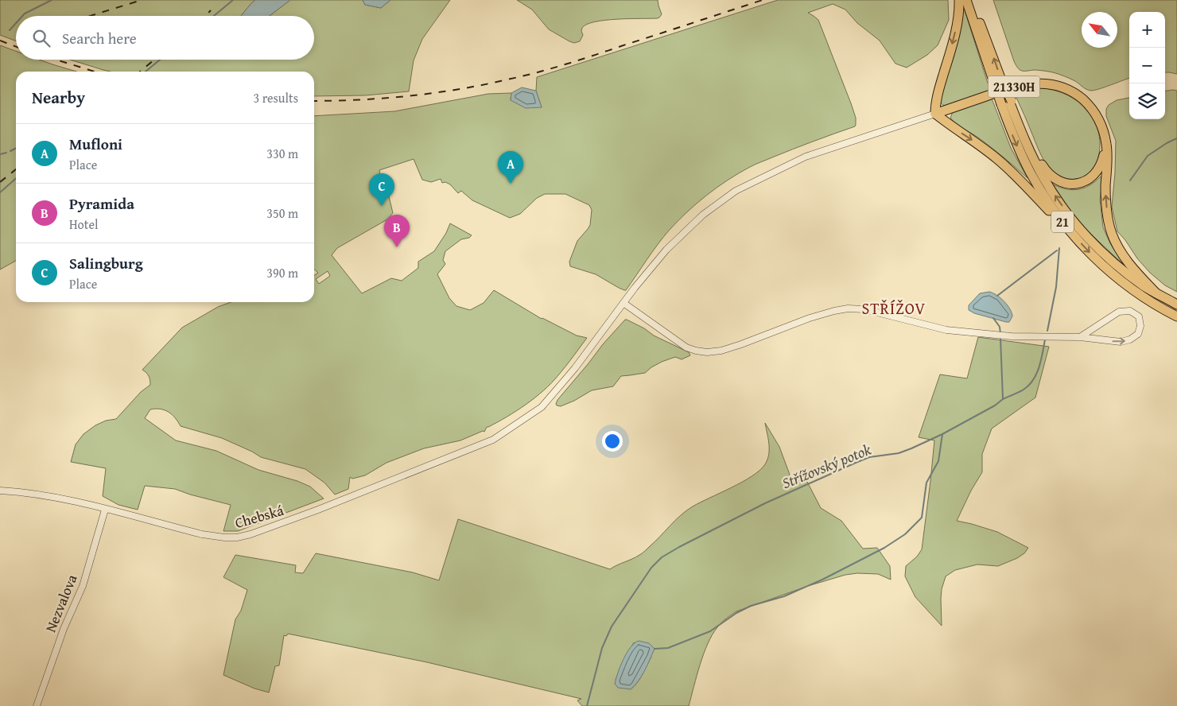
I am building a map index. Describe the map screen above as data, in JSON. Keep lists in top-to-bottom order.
{
  "streets": {
    "highway": ["21330H", "21"],
    "street": ["Chebská", "Nezvalova"]
  },
  "crossings": [
    ["21330H", "21"],
    ["21330H", "Chebská"],
    ["Chebská", "Nezvalova"]
  ],
  "districts": ["STŘÍŽOV"],
  "water": ["Střížovský potok"],
  "north": "top left",
  "page": {
    "map_buttons": ["+", "−"],
    "search": "Search here",
    "heading": ["Nearby", "3 results"],
    "list": [
      {
        "mark": "A",
        "name": "Mufloni",
        "note": "Place",
        "value": "330 m"
      },
      {
        "mark": "B",
        "name": "Pyramida",
        "note": "Hotel",
        "value": "350 m"
      },
      {
        "mark": "C",
        "name": "Salingburg",
        "note": "Place",
        "value": "390 m"
      }
    ],
    "pins": ["A", "C", "B"]
  }
}
